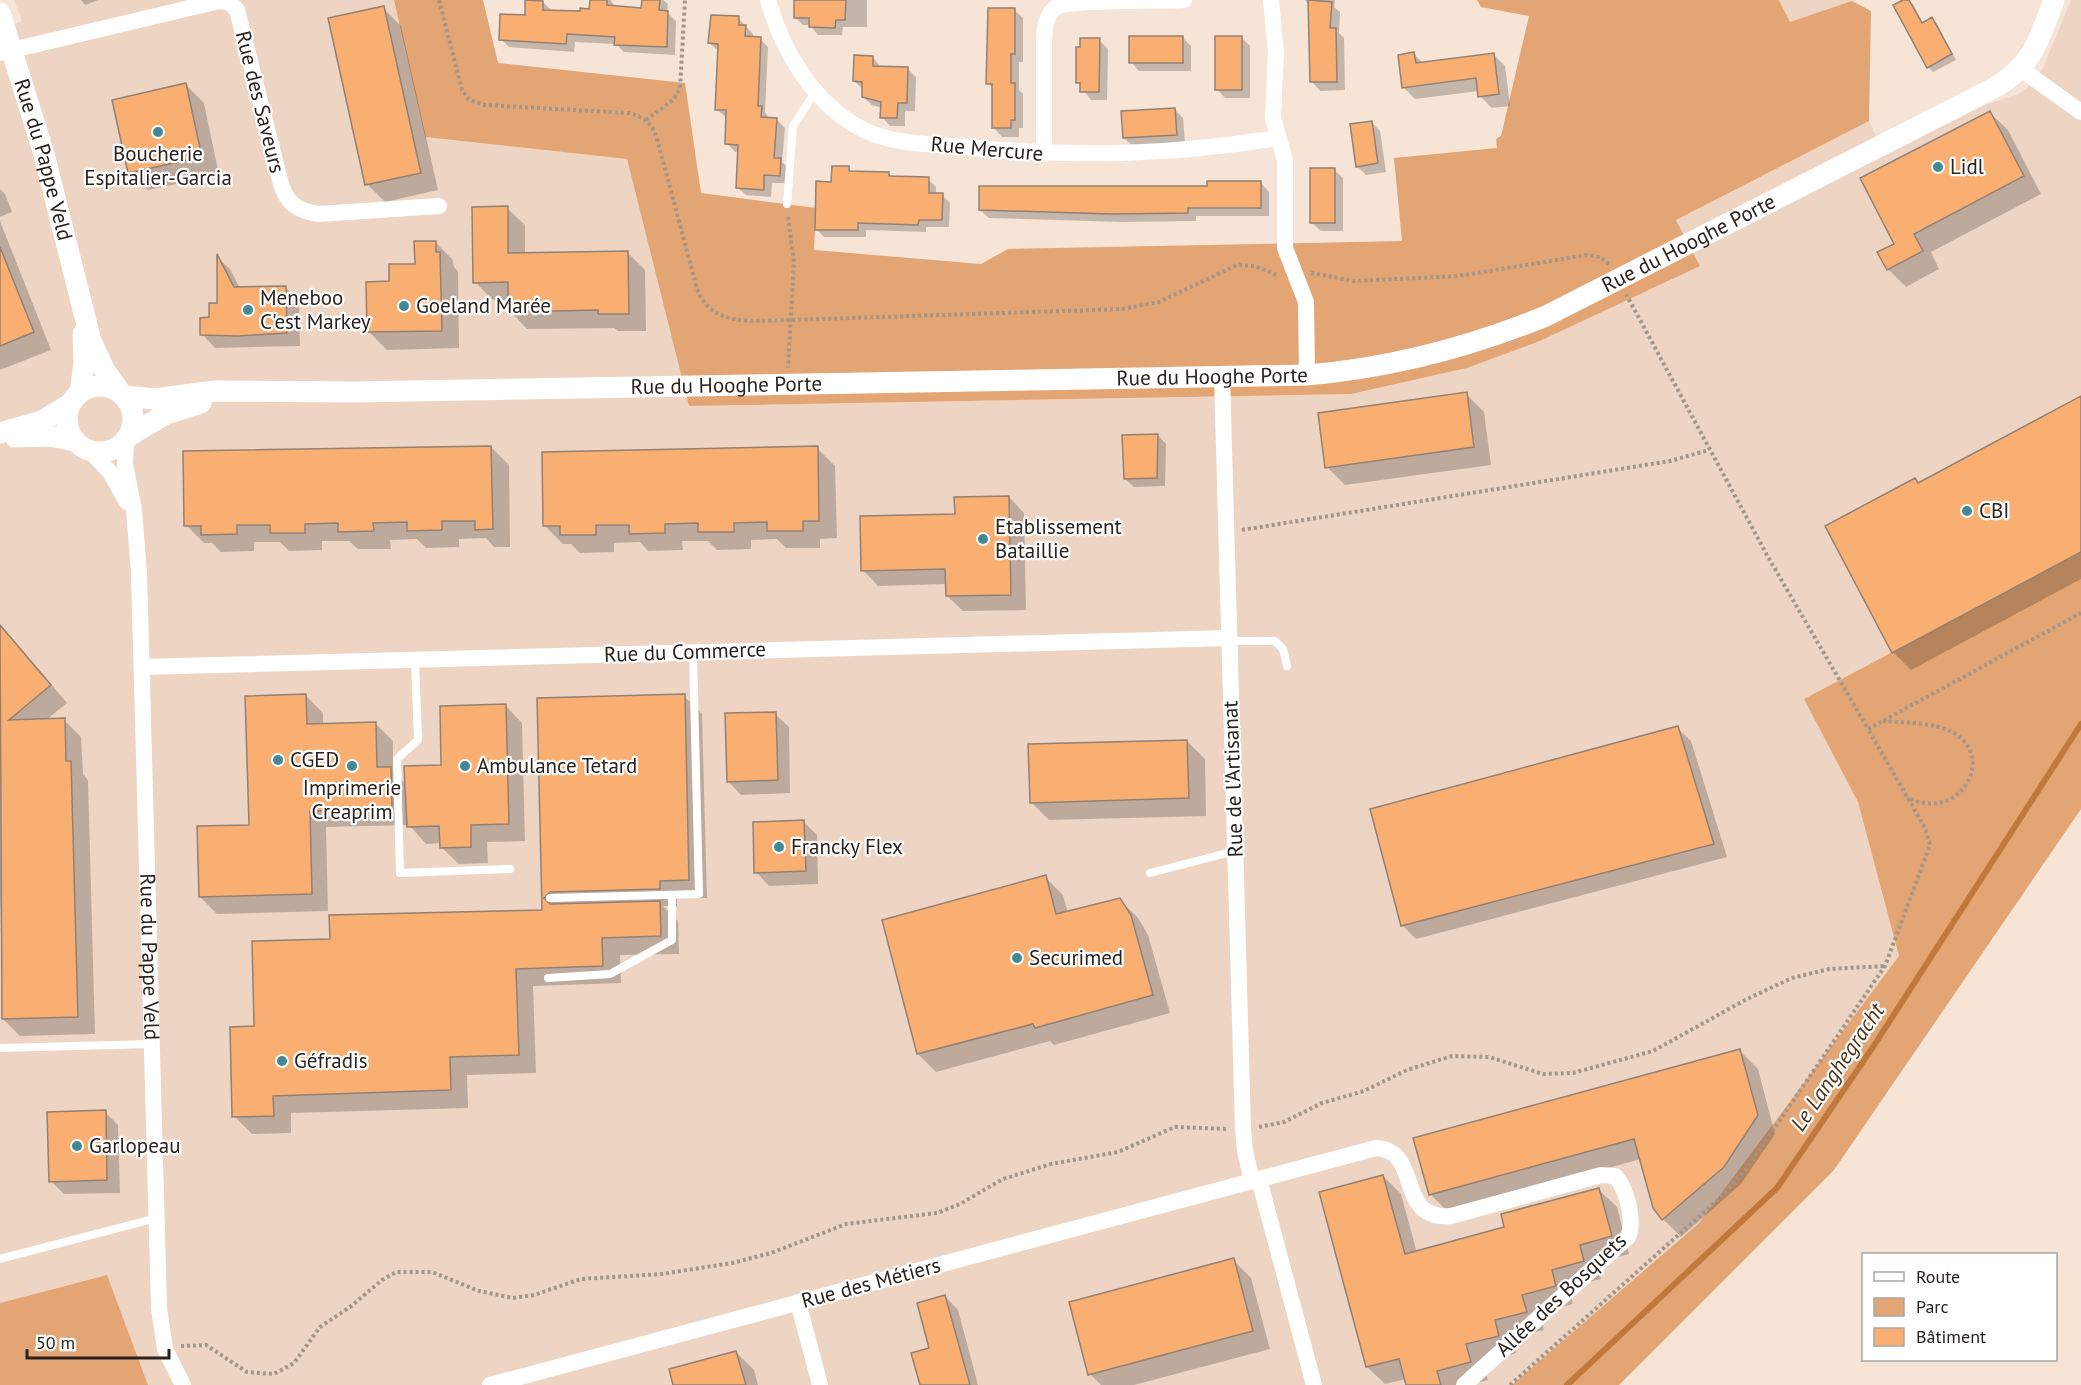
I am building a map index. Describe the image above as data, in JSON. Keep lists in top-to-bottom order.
{
  "streets": {
    "street": [
      "Rue des Saveurs",
      "Rue Mercure",
      "Rue du Pappe Veld",
      "Rue du Hooghe Porte",
      "Rue du Commerce",
      "Rue de l'Artisanat",
      "Rue des Métiers",
      "Allée des Bosquets"
    ]
  },
  "crossings": [
    ["Rue des Saveurs", "Rue du Pappe Veld"],
    ["Rue du Pappe Veld", "Rue du Hooghe Porte"],
    ["Rue du Pappe Veld", "Rue du Commerce"],
    ["Rue du Hooghe Porte", "Rue de l'Artisanat"],
    ["Rue du Commerce", "Rue de l'Artisanat"],
    ["Rue de l'Artisanat", "Rue des Métiers"],
    ["Rue de l'Artisanat", "Allée des Bosquets"],
    ["Rue des Métiers", "Allée des Bosquets"]
  ],
  "water": ["Le Langhegracht"],
  "places": [
    "Boucherie Espitalier-Garcia",
    "Lidl",
    "Goeland Marée",
    "Meneboo C'est Markey",
    "CBI",
    "Etablissement Bataillie",
    "CGED",
    "Imprimerie Creaprim",
    "Ambulance Tetard",
    "Francky Flex",
    "Securimed",
    "Géfradis",
    "Garlopeau"
  ],
  "legend": ["Route", "Parc", "Bâtiment"],
  "scale_bar": "50 m"
}
